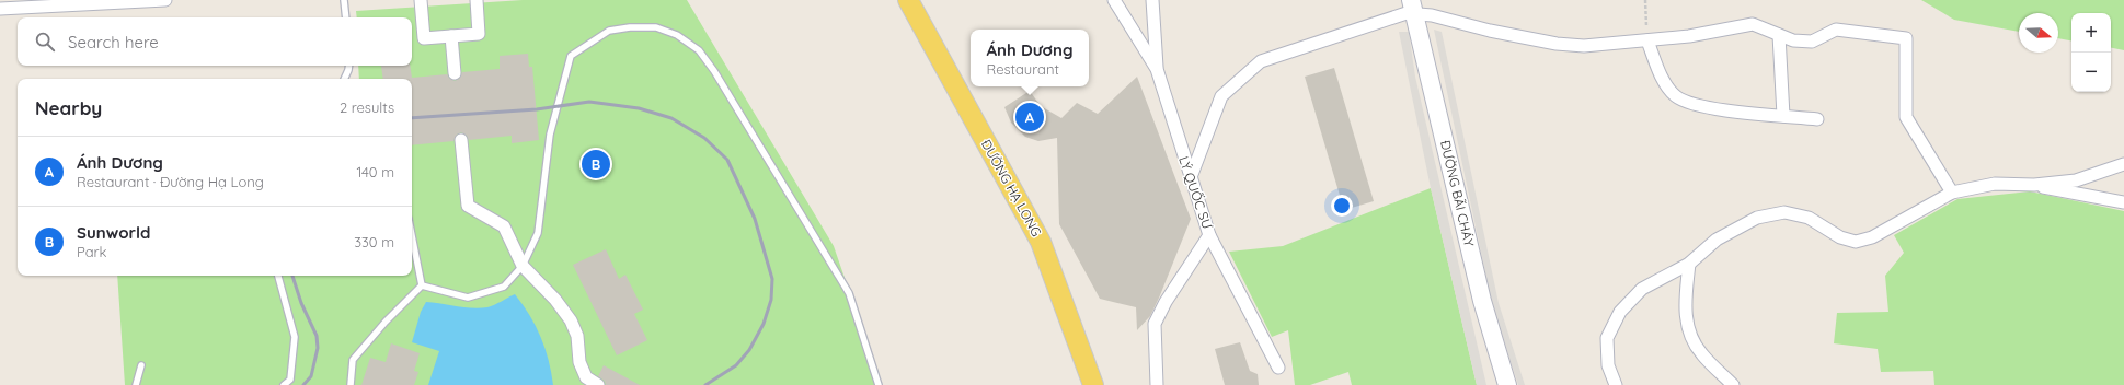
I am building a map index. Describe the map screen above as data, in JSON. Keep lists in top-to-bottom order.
{
  "streets": {
    "main road": ["ĐƯỜNG HẠ LONG", "ĐƯỜNG BÃI CHÁY"],
    "street": ["LÝ QUỐC SƯ"]
  },
  "north": "right",
  "page": {
    "map_buttons": ["+", "−"],
    "search": "Search here",
    "popup": ["Ánh Dương", "Restaurant"],
    "heading": ["Nearby", "2 results"],
    "pins": ["A", "B"],
    "list": [
      {
        "mark": "A",
        "name": "Ánh Dương",
        "note": "Restaurant · Đường Hạ Long",
        "value": "140 m"
      },
      {
        "mark": "B",
        "name": "Sunworld",
        "note": "Park",
        "value": "330 m"
      }
    ]
  }
}
